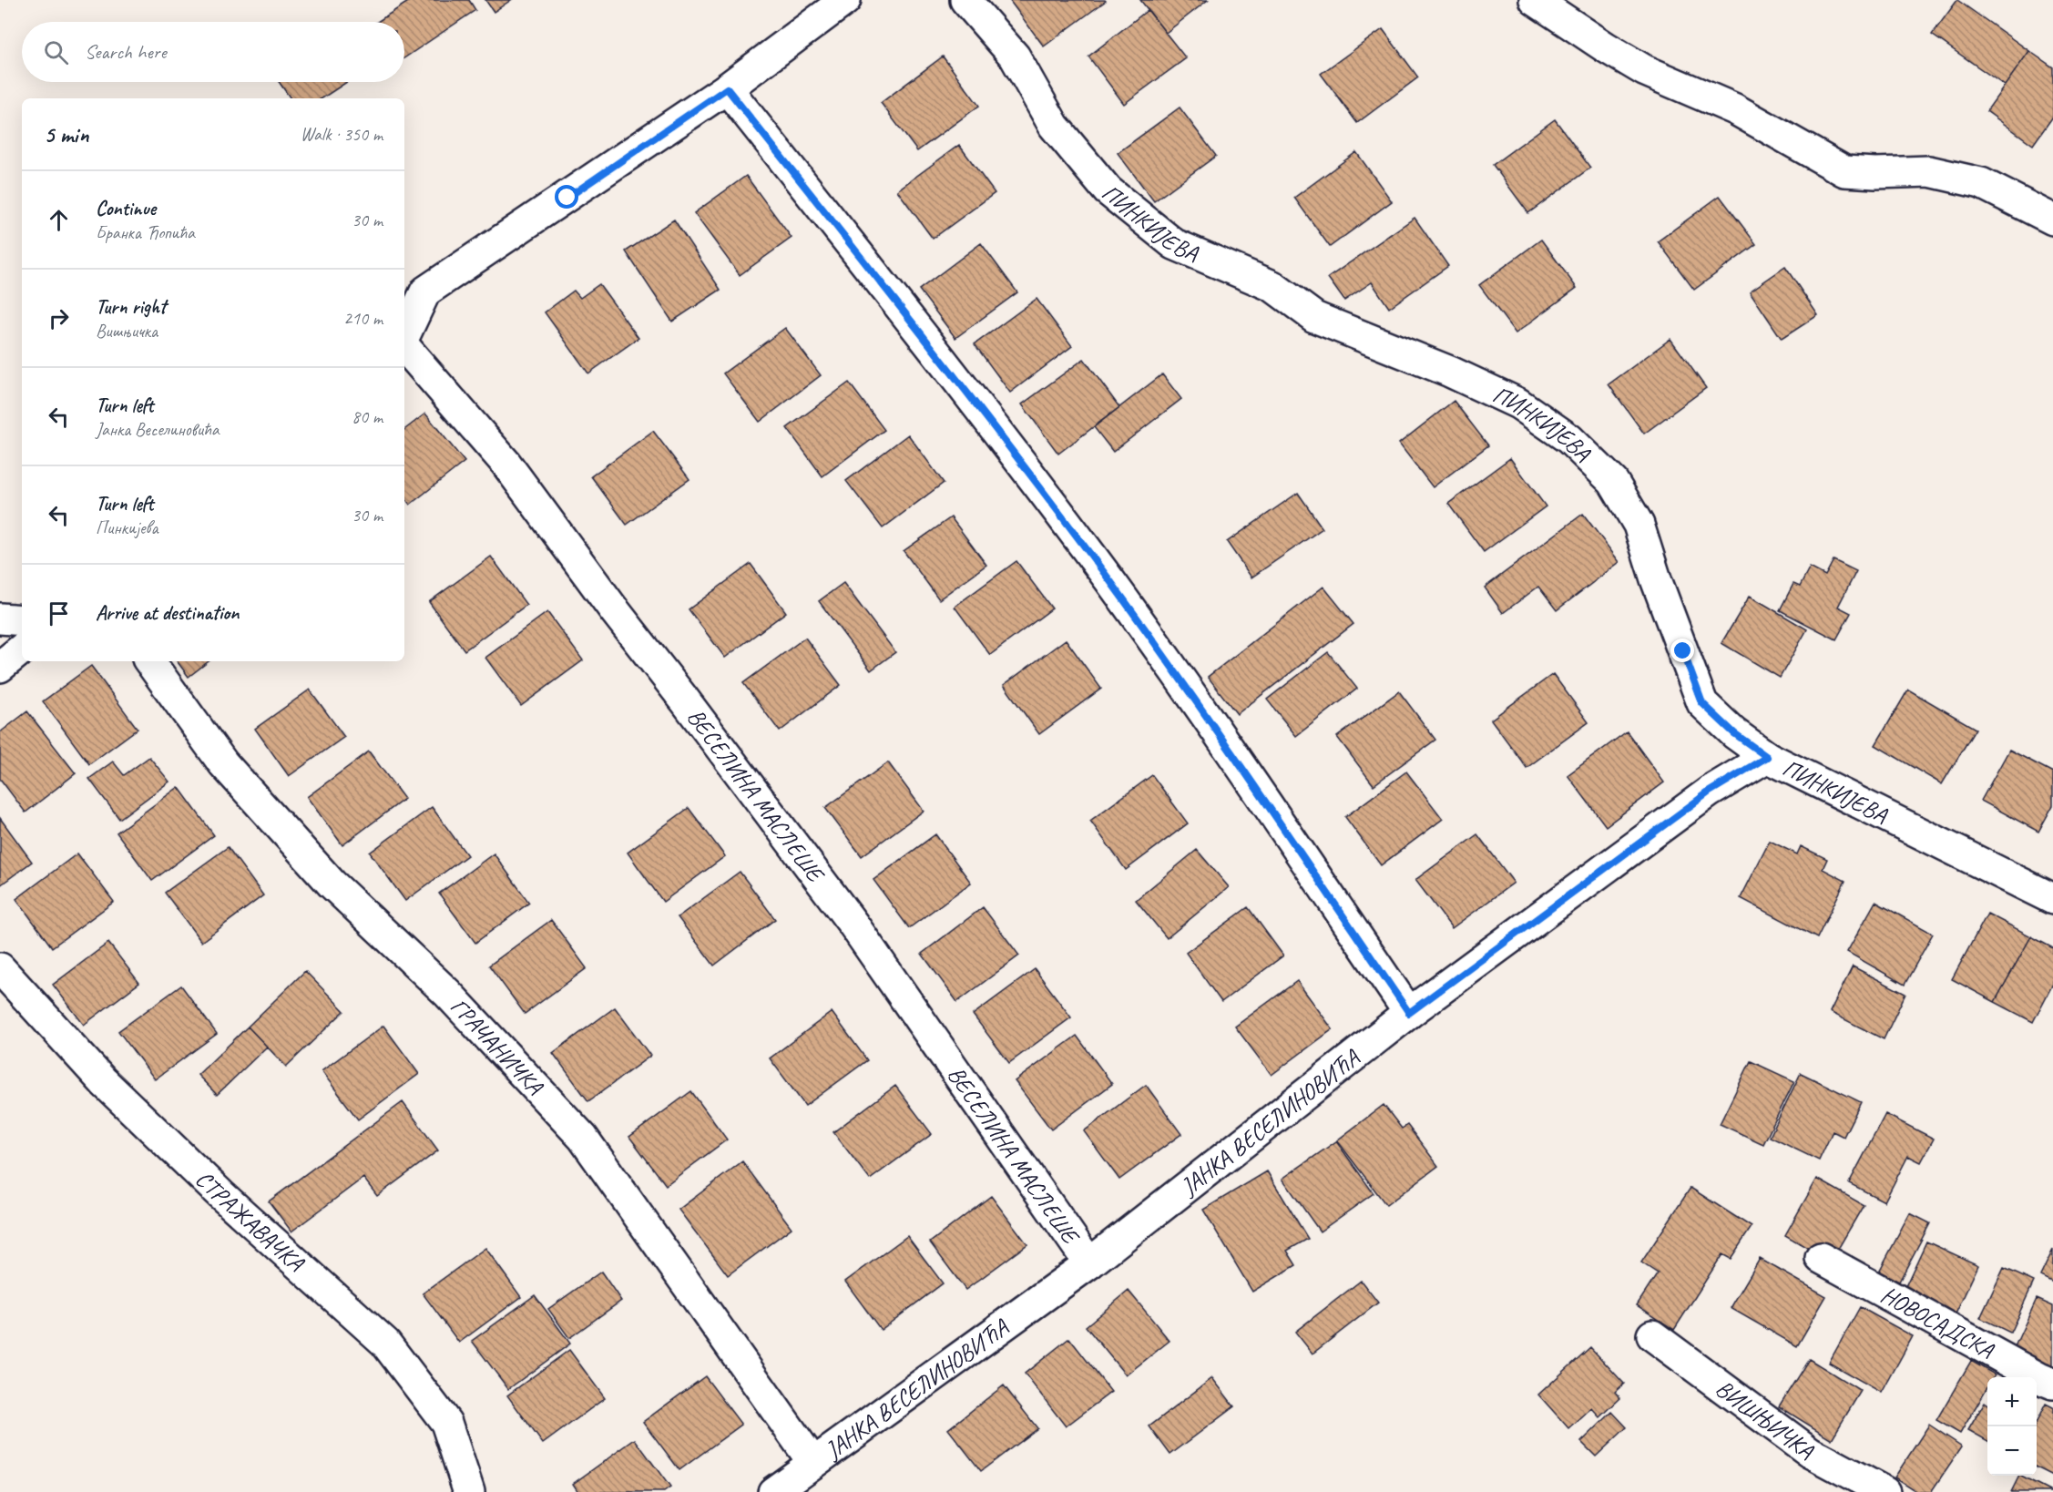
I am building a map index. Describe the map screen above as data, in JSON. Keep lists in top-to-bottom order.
{
  "streets": {
    "street": [
      "ПИНКИЈЕВА",
      "ВЕСЕЛИНА МАСЛЕШЕ",
      "ГРАЧАНИЧКА",
      "ЈАНКА ВЕСЕЛИНОВИЋА",
      "СТРАЖАВАЧКА",
      "НОВОСАДСКА",
      "ВИШЊИЧКА"
    ]
  },
  "crossings": [
    ["ПИНКИЈЕВА", "ЈАНКА ВЕСЕЛИНОВИЋА"],
    ["ВЕСЕЛИНА МАСЛЕШЕ", "ЈАНКА ВЕСЕЛИНОВИЋА"],
    ["ГРАЧАНИЧКА", "ЈАНКА ВЕСЕЛИНОВИЋА"]
  ],
  "page": {
    "search": "Search here",
    "heading": ["5 min", "Walk · 350 m"],
    "list": [
      ["Continue", "Бранка Ћопића", "30 m"],
      ["Turn right", "Вишњичка", "210 m"],
      ["Turn left", "Јанка Веселиновића", "80 m"],
      ["Turn left", "Пинкијева", "30 m"],
      "Arrive at destination"
    ],
    "map_buttons": ["+", "−"]
  }
}
